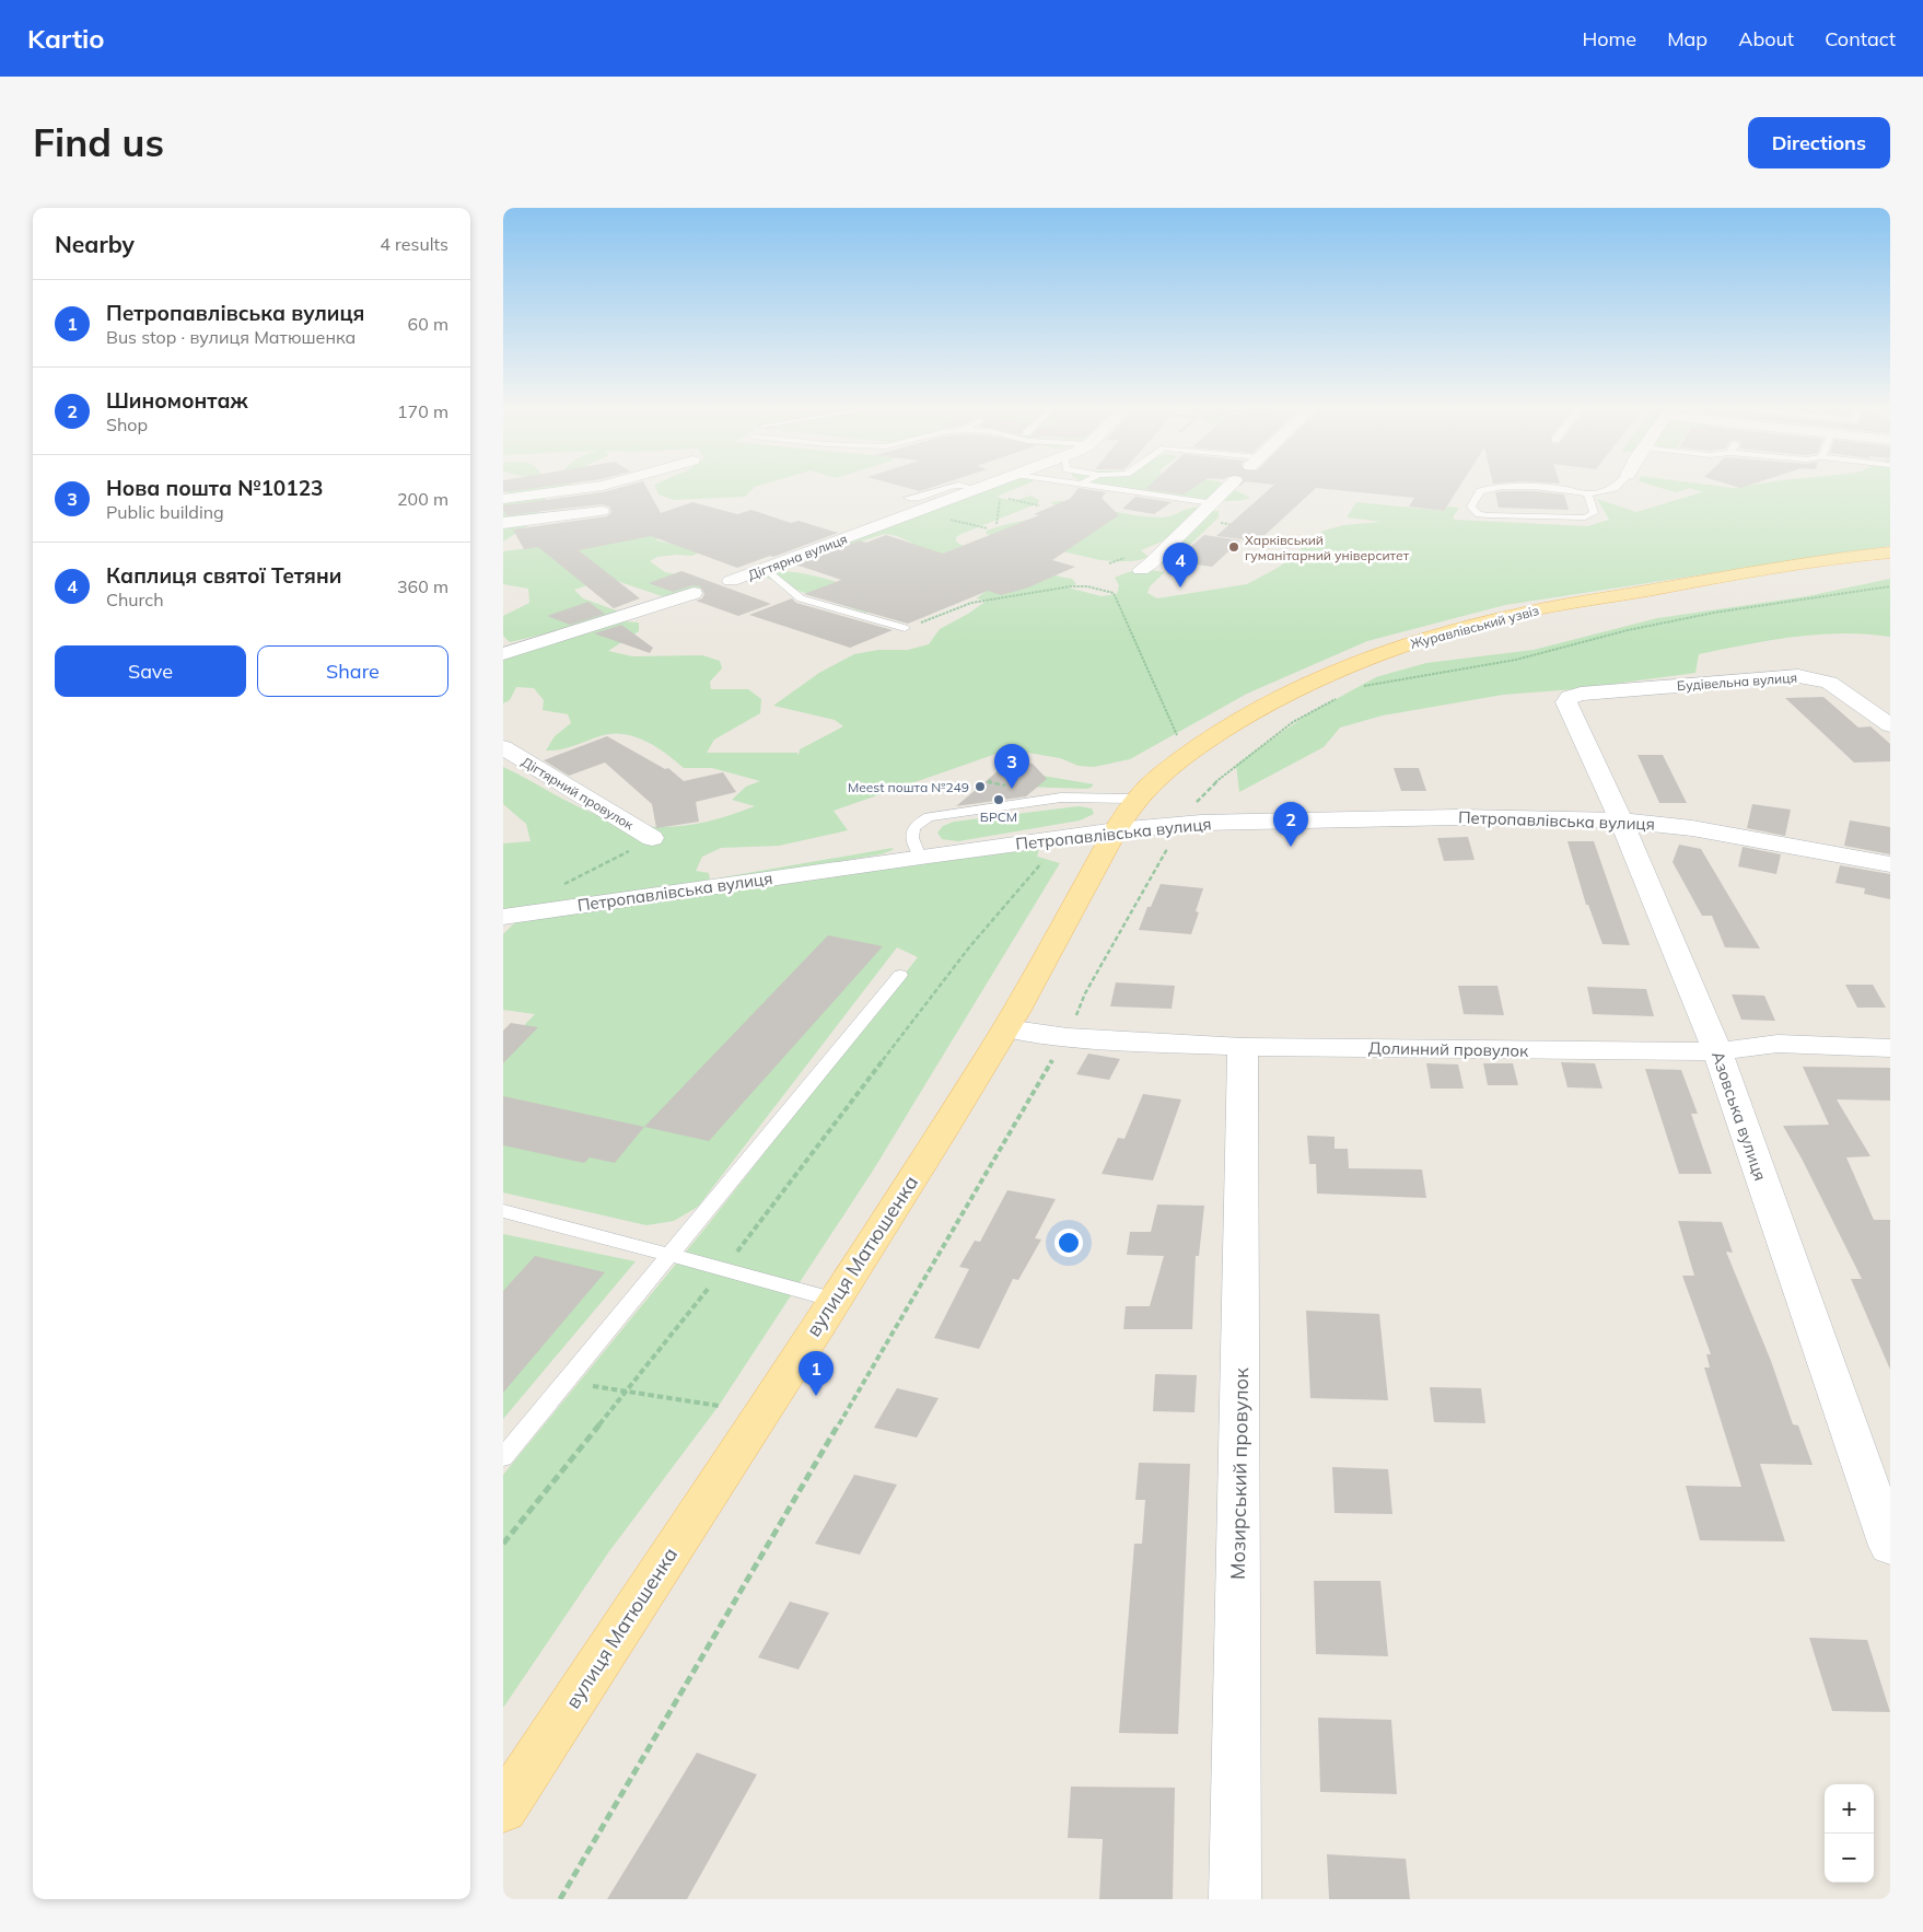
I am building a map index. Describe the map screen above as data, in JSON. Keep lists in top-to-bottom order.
{
  "streets": {
    "main road": ["Журавлівський узвіз", "вулиця Матюшенка"],
    "street": [
      "Дігтярна вулиця",
      "Будівельна вулиця",
      "Дігтярний провулок",
      "Петропавлівська вулиця",
      "Долинний провулок",
      "Азовська вулиця",
      "Мозирський провулок"
    ]
  },
  "crossings": [
    ["Журавлівський узвіз", "Петропавлівська вулиця"],
    ["Журавлівський узвіз", "вулиця Матюшенка"],
    ["Будівельна вулиця", "Азовська вулиця"],
    ["Петропавлівська вулиця", "Азовська вулиця"],
    ["Петропавлівська вулиця", "вулиця Матюшенка"],
    ["Долинний провулок", "Азовська вулиця"],
    ["Долинний провулок", "вулиця Матюшенка"],
    ["Долинний провулок", "Мозирський провулок"]
  ],
  "places": ["Харківський гуманітарний університет", "Meest пошта №249", "БРСМ"],
  "page": {
    "header": "Kartio",
    "nav": [
      "Home",
      "Map",
      "About",
      "Contact"
    ],
    "buttons": [
      "Directions",
      ["Save", "Share"]
    ],
    "title": "Find us",
    "heading": ["Nearby", "4 results"],
    "list": [
      {
        "mark": "1",
        "name": "Петропавлівська вулиця",
        "note": "Bus stop · вулиця Матюшенка",
        "value": "60 m"
      },
      {
        "mark": "2",
        "name": "Шиномонтаж",
        "note": "Shop",
        "value": "170 m"
      },
      {
        "mark": "3",
        "name": "Нова пошта №10123",
        "note": "Public building",
        "value": "200 m"
      },
      {
        "mark": "4",
        "name": "Каплиця святої Тетяни",
        "note": "Church",
        "value": "360 m"
      }
    ],
    "pins": [
      "4",
      "3",
      "2",
      "1"
    ],
    "map_buttons": ["+", "−"]
  }
}
